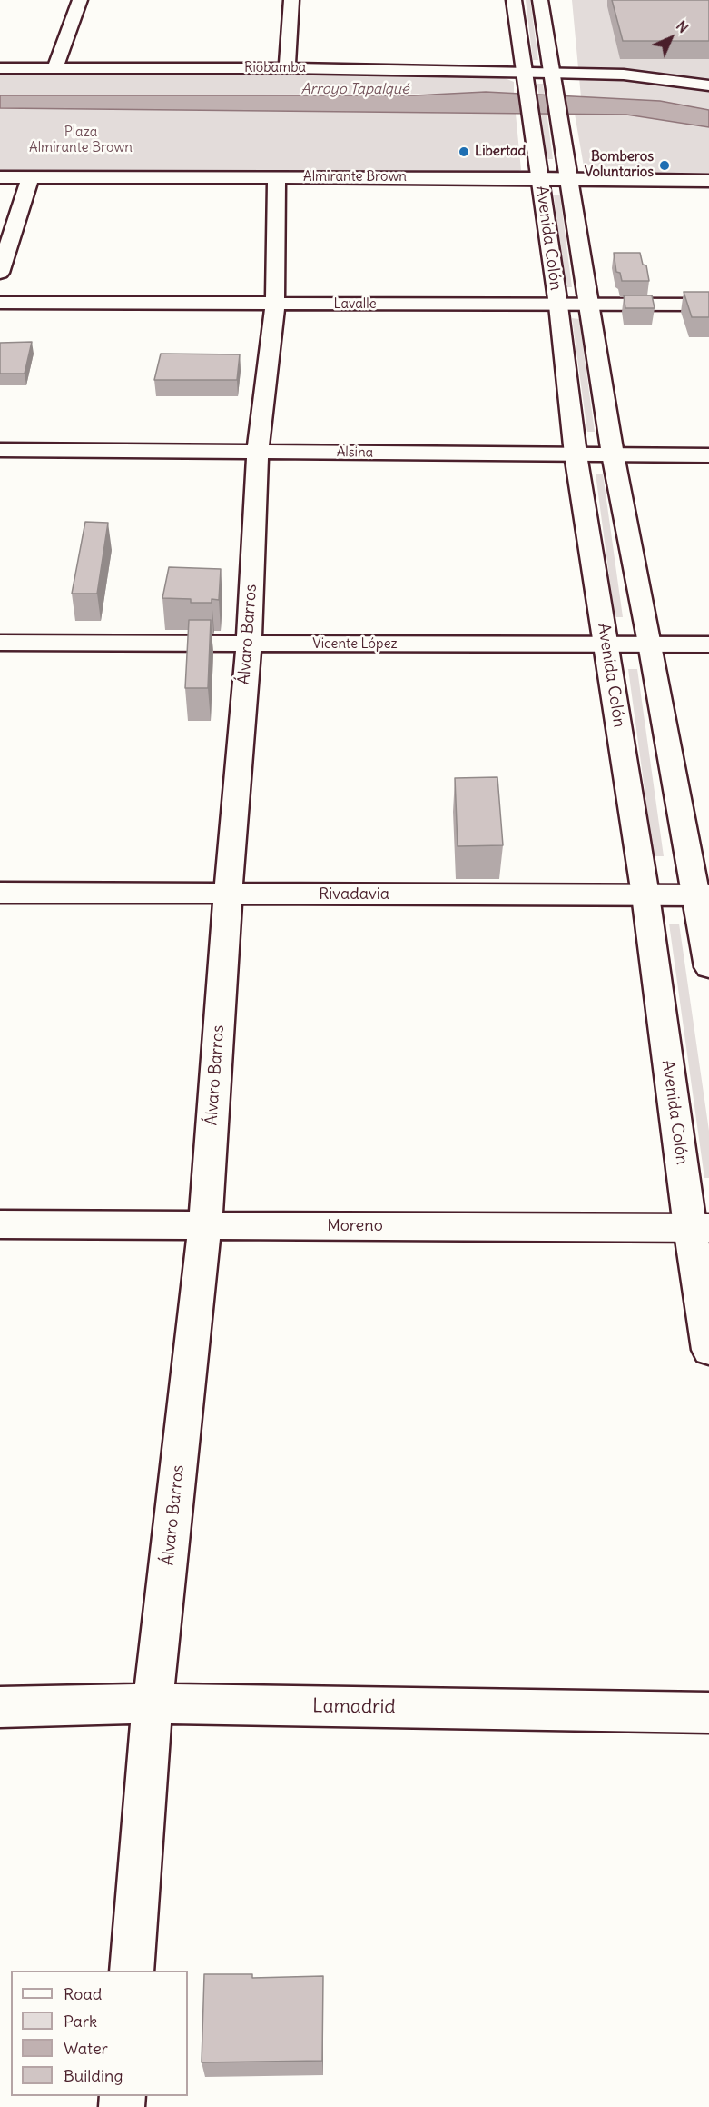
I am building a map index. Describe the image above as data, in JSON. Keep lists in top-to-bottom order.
{
  "streets": {
    "street": [
      "Riobamba",
      "Almirante Brown",
      "Avenida Colón",
      "Lavalle",
      "Alsina",
      "Álvaro Barros",
      "Vicente López",
      "Rivadavia",
      "Moreno",
      "Lamadrid"
    ]
  },
  "crossings": [
    ["Riobamba", "Avenida Colón"],
    ["Almirante Brown", "Avenida Colón"],
    ["Almirante Brown", "Álvaro Barros"],
    ["Avenida Colón", "Lavalle"],
    ["Avenida Colón", "Alsina"],
    ["Avenida Colón", "Vicente López"],
    ["Avenida Colón", "Rivadavia"],
    ["Avenida Colón", "Moreno"],
    ["Lavalle", "Álvaro Barros"],
    ["Alsina", "Álvaro Barros"],
    ["Álvaro Barros", "Vicente López"],
    ["Álvaro Barros", "Rivadavia"],
    ["Álvaro Barros", "Moreno"],
    ["Álvaro Barros", "Lamadrid"]
  ],
  "water": ["Arroyo Tapalqué"],
  "parks": ["Plaza Almirante Brown"],
  "places": ["Libertad", "Bomberos Voluntarios"],
  "legend": [
    "Road",
    "Park",
    "Water",
    "Building"
  ],
  "north": "top right"
}
